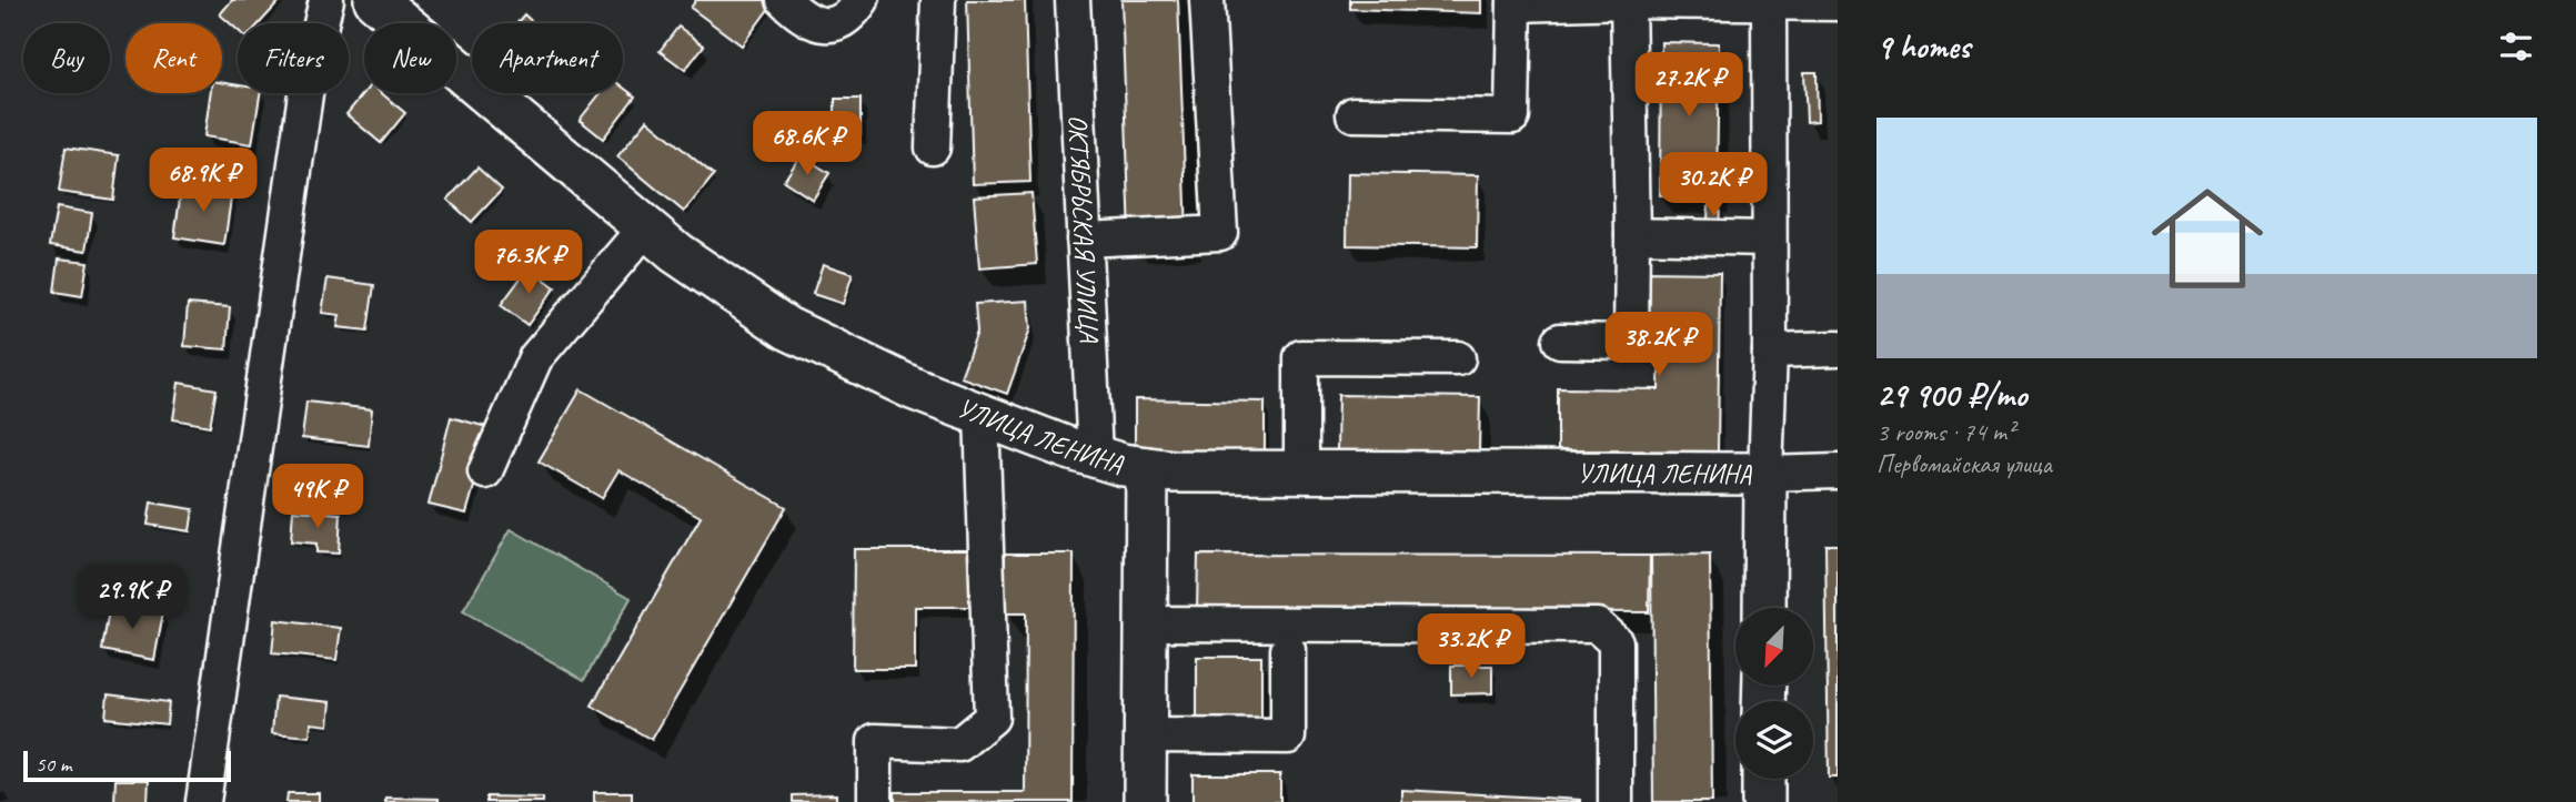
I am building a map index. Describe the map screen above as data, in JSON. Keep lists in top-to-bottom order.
{
  "streets": {
    "main road": ["УЛИЦА ЛЕНИНА"],
    "street": ["ОКТЯБРЬСКАЯ УЛИЦА"]
  },
  "crossings": [
    ["ОКТЯБРЬСКАЯ УЛИЦА", "УЛИЦА ЛЕНИНА"]
  ],
  "scale_bar": "50 m",
  "north": "bottom left",
  "page": {
    "heading": "9 homes",
    "chip": [
      "Buy",
      "Rent",
      "Filters",
      "New",
      "Apartment"
    ],
    "price": [
      "27.2K ₽",
      "68.6K ₽",
      "68.9K ₽",
      "30.2K ₽",
      "76.3K ₽",
      "38.2K ₽",
      "49K ₽",
      "29.9K ₽",
      "33.2K ₽"
    ],
    "list": [
      {
        "name": "29 900 ₽/mo",
        "note": "3 rooms · 74 m² · Первомайская улица"
      }
    ],
    "scale": "50 m"
  }
}
